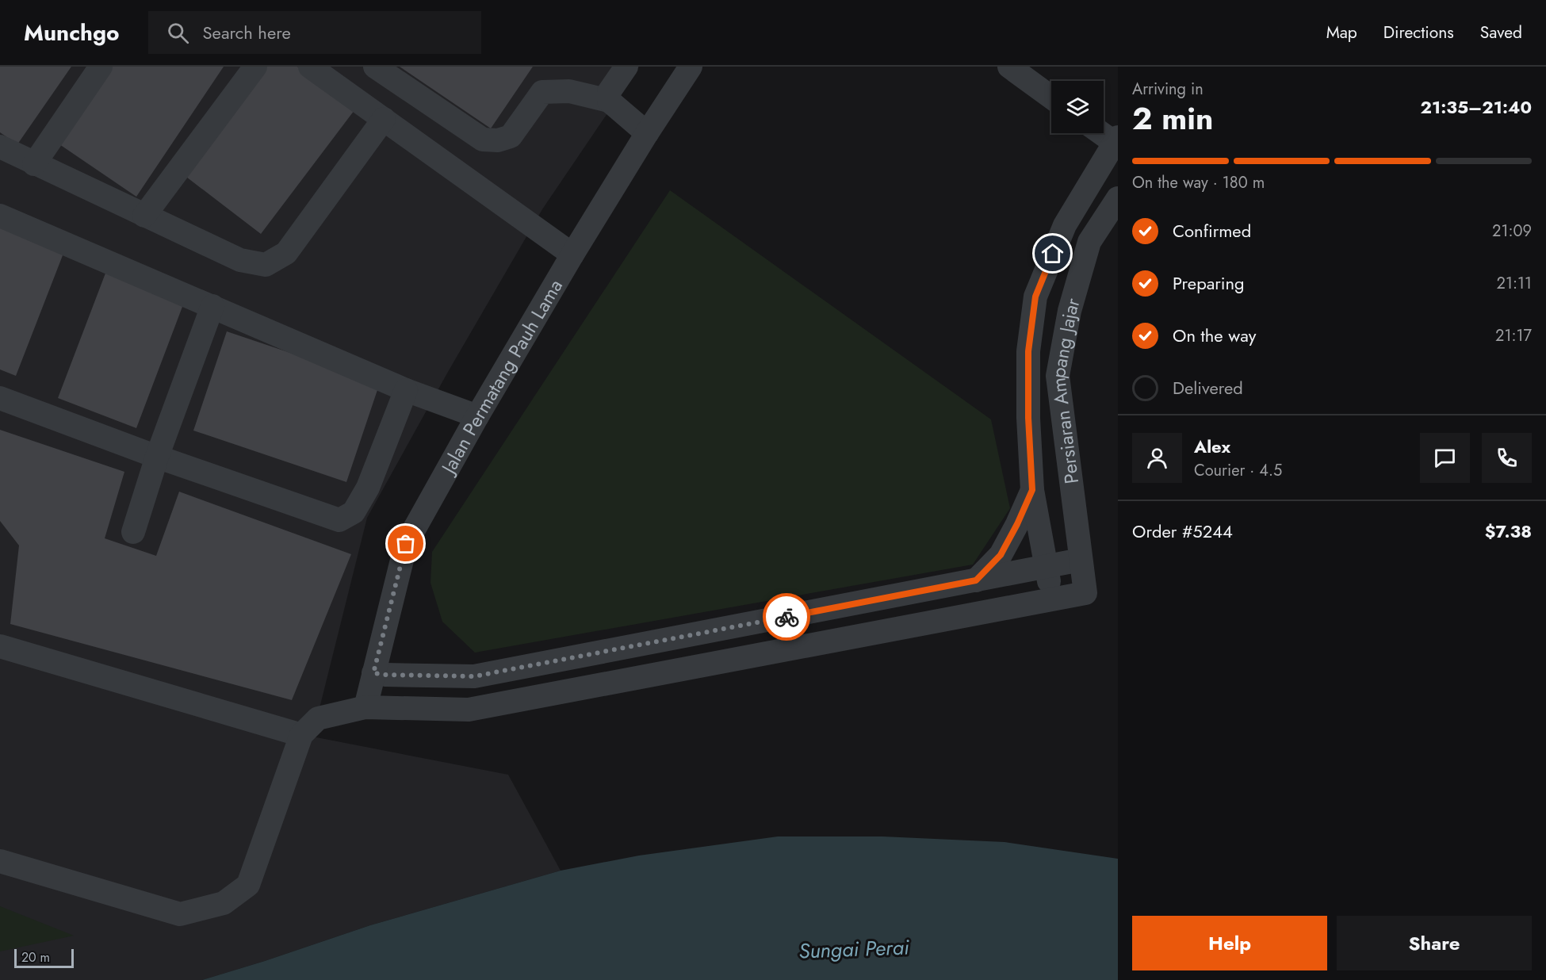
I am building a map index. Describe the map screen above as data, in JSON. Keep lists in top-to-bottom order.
{
  "streets": {
    "street": ["Jalan Permatang Pauh Lama", "Persiaran Ampang Jajar"]
  },
  "water": ["Sungai Perai"],
  "scale_bar": "20 m",
  "page": {
    "header": "Munchgo",
    "search": "Search here",
    "nav": ["Map", "Directions", "Saved"],
    "heading": ["2 min", "Arriving in", "21:35–21:40"],
    "panel": [
      "Alex",
      "Courier · 4.5",
      "Order #5244",
      "$7.38"
    ],
    "bar": "On the way · 180 m",
    "list": [
      ["Confirmed", "21:09"],
      ["Preparing", "21:11"],
      ["On the way", "21:17"],
      "Delivered"
    ],
    "buttons": ["Help", "Share"],
    "scale": "20 m"
  }
}
